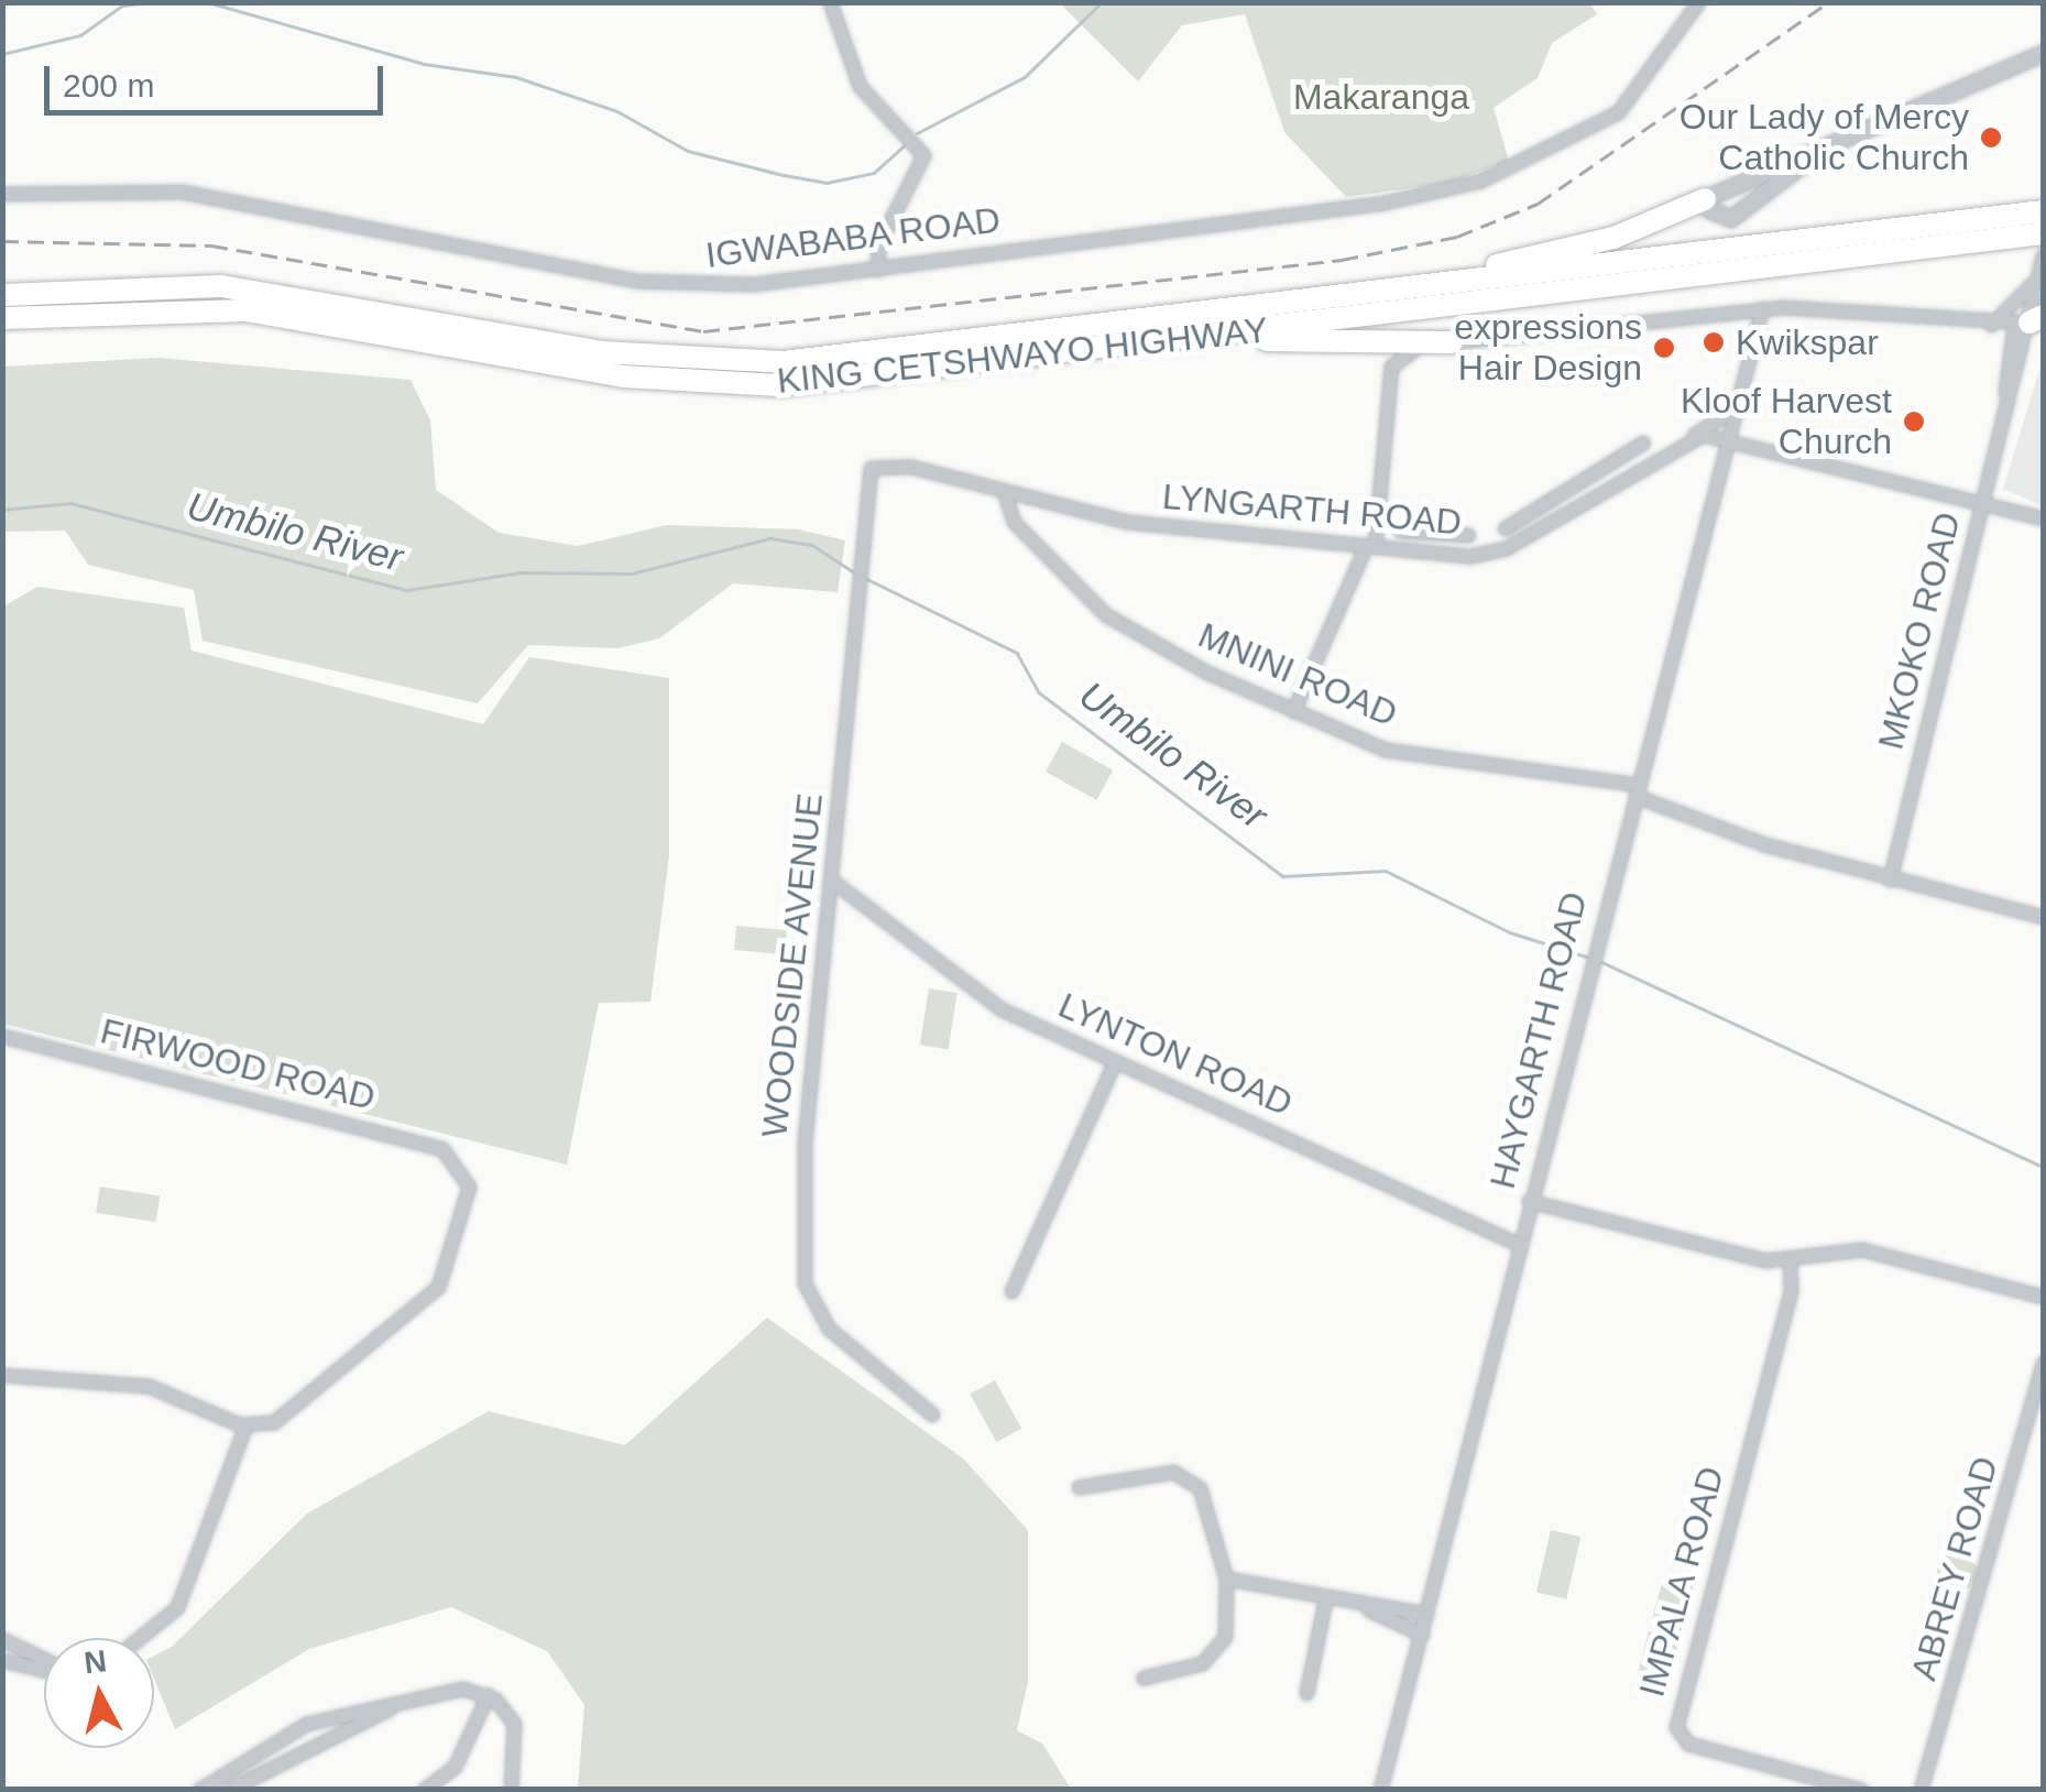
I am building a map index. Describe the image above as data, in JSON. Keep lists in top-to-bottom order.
{
  "streets": {
    "highway": ["KING CETSHWAYO HIGHWAY"],
    "street": [
      "IGWABABA ROAD",
      "LYNGARTH ROAD",
      "MKOKO ROAD",
      "MNINI ROAD",
      "WOODSIDE AVENUE",
      "HAYGARTH ROAD",
      "LYNTON ROAD",
      "FIRWOOD ROAD",
      "ABREY ROAD",
      "IMPALA ROAD"
    ]
  },
  "crossings": [
    ["LYNGARTH ROAD", "MNINI ROAD"],
    ["LYNGARTH ROAD", "WOODSIDE AVENUE"],
    ["LYNGARTH ROAD", "HAYGARTH ROAD"],
    ["MKOKO ROAD", "MNINI ROAD"],
    ["MNINI ROAD", "HAYGARTH ROAD"],
    ["WOODSIDE AVENUE", "LYNTON ROAD"],
    ["HAYGARTH ROAD", "LYNTON ROAD"]
  ],
  "water": ["Umbilo River"],
  "parks": ["Makaranga"],
  "places": [
    "Our Lady of Mercy Catholic Church",
    "Kwikspar",
    "expressions Hair Design",
    "Kloof Harvest Church"
  ],
  "scale_bar": "200 m",
  "north": "top"
}
